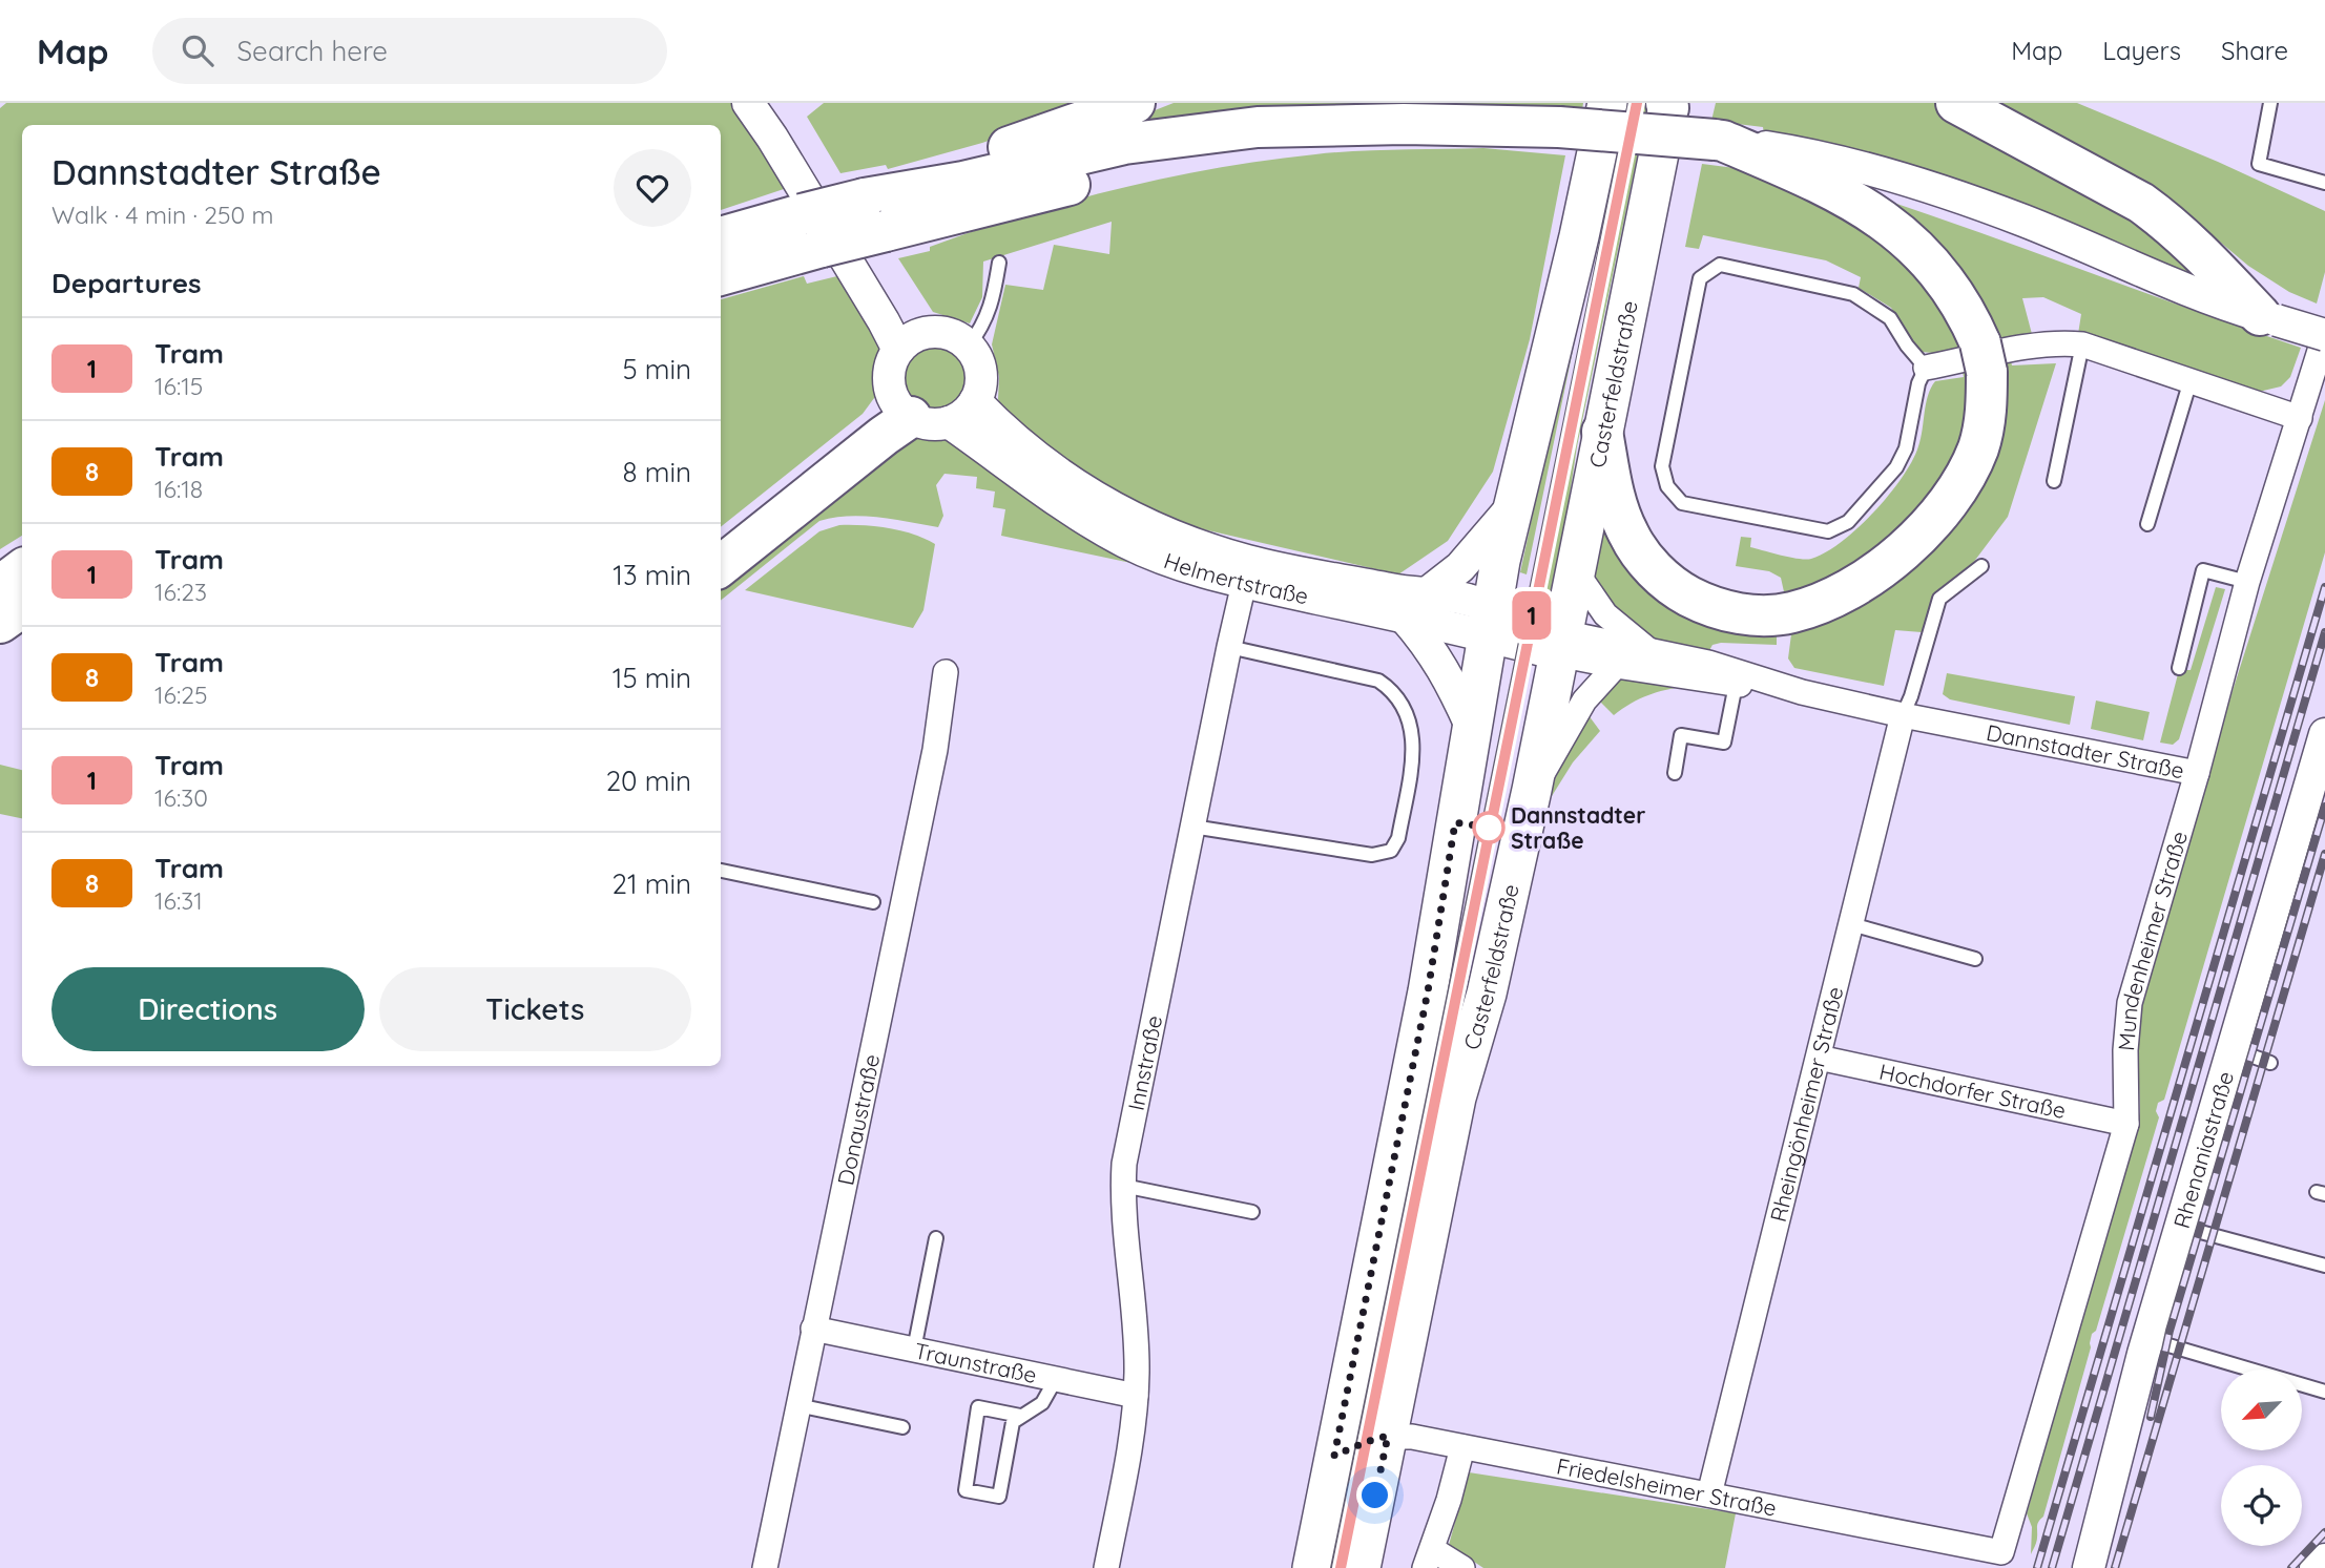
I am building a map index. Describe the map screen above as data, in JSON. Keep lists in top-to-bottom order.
{
  "streets": {
    "main road": ["Casterfeldstraße"],
    "street": [
      "Helmertstraße",
      "Dannstadter Straße",
      "Mundenheimer Straße",
      "Innstraße",
      "Hochdorfer Straße",
      "Rheingönheimer Straße",
      "Donaustraße",
      "Rhenaniastraße",
      "Traunstraße",
      "Friedelsheimer Straße"
    ]
  },
  "crossings": [
    ["Casterfeldstraße", "Helmertstraße"],
    ["Casterfeldstraße", "Dannstadter Straße"],
    ["Casterfeldstraße", "Friedelsheimer Straße"],
    ["Helmertstraße", "Dannstadter Straße"],
    ["Helmertstraße", "Innstraße"],
    ["Dannstadter Straße", "Mundenheimer Straße"],
    ["Dannstadter Straße", "Rheingönheimer Straße"],
    ["Mundenheimer Straße", "Hochdorfer Straße"],
    ["Mundenheimer Straße", "Friedelsheimer Straße"],
    ["Innstraße", "Traunstraße"],
    ["Hochdorfer Straße", "Rheingönheimer Straße"],
    ["Rheingönheimer Straße", "Friedelsheimer Straße"],
    ["Donaustraße", "Traunstraße"]
  ],
  "places": ["Dannstadter Straße"],
  "lines": ["tram line 1"],
  "north": "bottom left",
  "page": {
    "header": "Map",
    "search": "Search here",
    "nav": ["Map", "Layers", "Share"],
    "on_map": "1",
    "heading": [
      ["Dannstadter Straße", "Walk · 4 min · 250 m"],
      "Departures"
    ],
    "list": [
      {
        "mark": "1",
        "name": "Tram",
        "note": "16:15",
        "value": "5 min"
      },
      {
        "mark": "8",
        "name": "Tram",
        "note": "16:18",
        "value": "8 min"
      },
      {
        "mark": "1",
        "name": "Tram",
        "note": "16:23",
        "value": "13 min"
      },
      {
        "mark": "8",
        "name": "Tram",
        "note": "16:25",
        "value": "15 min"
      },
      {
        "mark": "1",
        "name": "Tram",
        "note": "16:30",
        "value": "20 min"
      },
      {
        "mark": "8",
        "name": "Tram",
        "note": "16:31",
        "value": "21 min"
      }
    ],
    "buttons": ["Directions", "Tickets"]
  }
}
